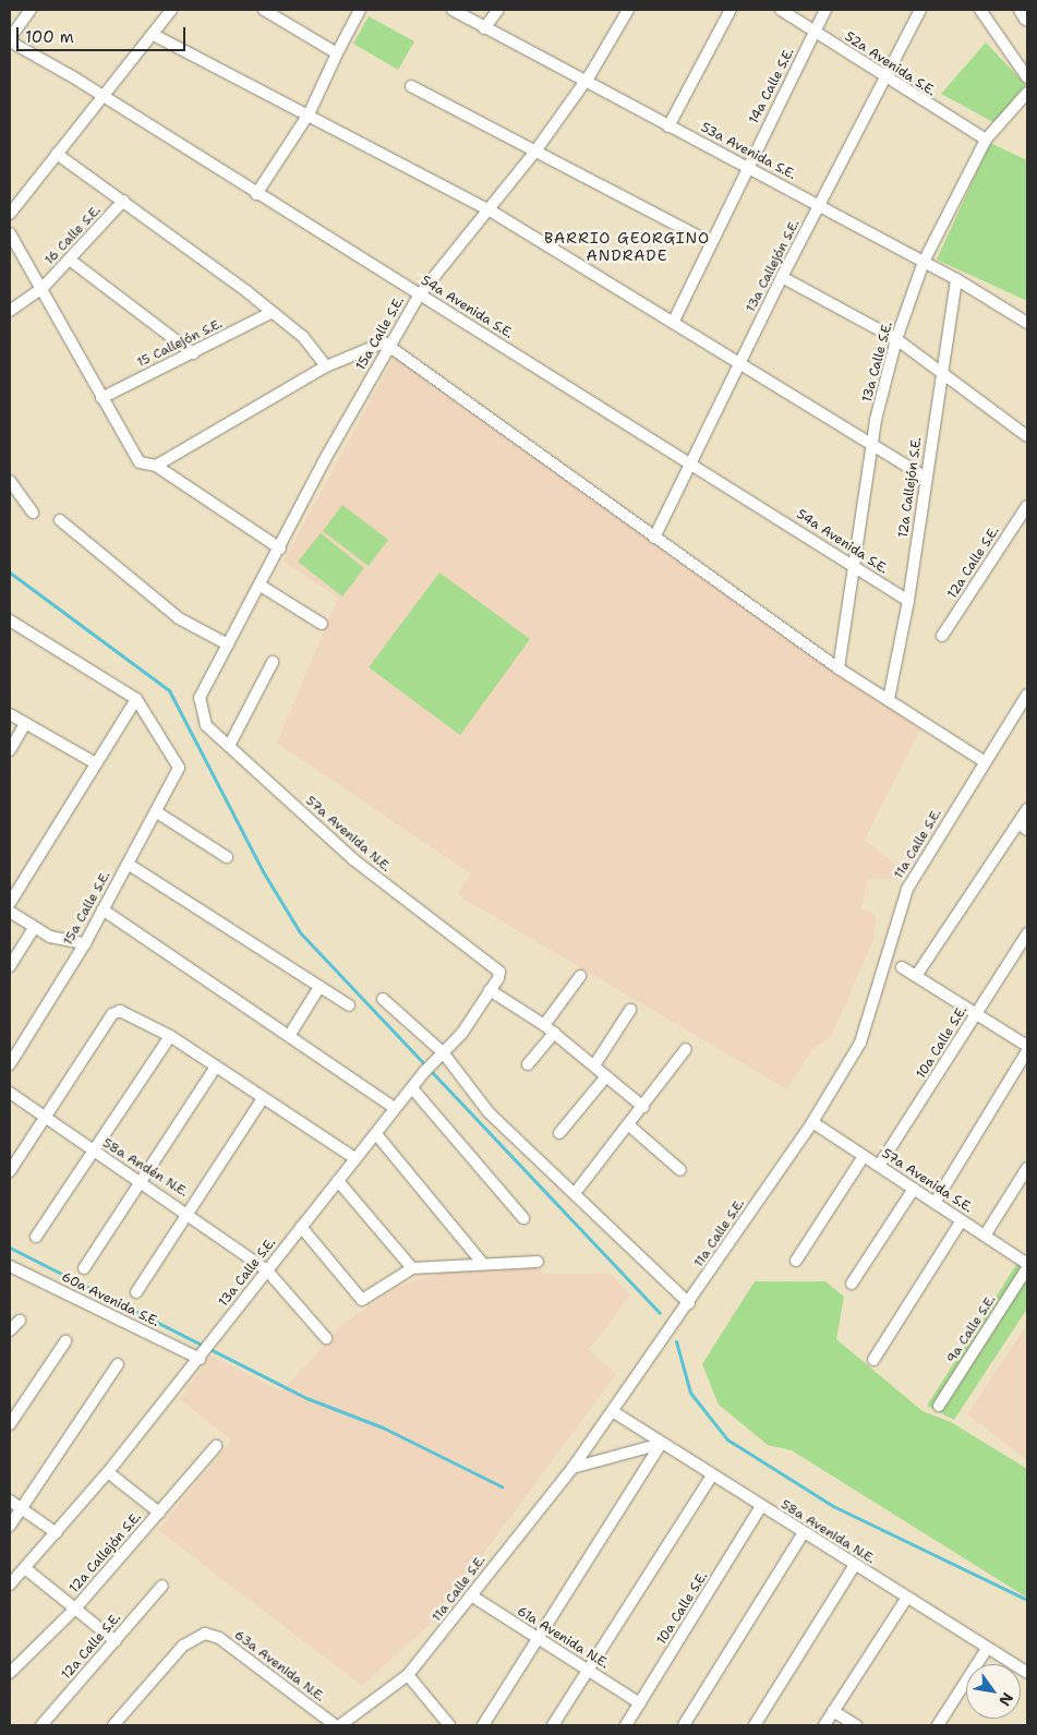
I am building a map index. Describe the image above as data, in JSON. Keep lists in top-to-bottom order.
{
  "streets": {
    "street": [
      "52a Avenida S.E.",
      "14a Calle S.E.",
      "53a Avenida S.E.",
      "16 Calle S.E.",
      "13a Callejón S.E.",
      "54a Avenida S.E.",
      "15a Calle S.E.",
      "15 Callejón S.E.",
      "13a Calle S.E.",
      "12a Callejón S.E.",
      "12a Calle S.E.",
      "57a Avenida N.E.",
      "11a Calle S.E.",
      "10a Calle S.E.",
      "58a Andén N.E.",
      "57a Avenida S.E.",
      "60a Avenida S.E.",
      "9a Calle S.E.",
      "58a Avenida N.E.",
      "61a Avenida N.E.",
      "63a Avenida N.E."
    ]
  },
  "crossings": [
    ["52a Avenida S.E.", "14a Calle S.E."],
    ["52a Avenida S.E.", "13a Callejón S.E."],
    ["52a Avenida S.E.", "13a Calle S.E."],
    ["14a Calle S.E.", "53a Avenida S.E."],
    ["53a Avenida S.E.", "13a Callejón S.E."],
    ["53a Avenida S.E.", "15a Calle S.E."],
    ["53a Avenida S.E.", "13a Calle S.E."],
    ["53a Avenida S.E.", "12a Callejón S.E."],
    ["13a Callejón S.E.", "54a Avenida S.E."],
    ["54a Avenida S.E.", "15a Calle S.E."],
    ["54a Avenida S.E.", "13a Calle S.E."],
    ["54a Avenida S.E.", "12a Callejón S.E."],
    ["15a Calle S.E.", "57a Avenida N.E."],
    ["13a Calle S.E.", "57a Avenida N.E."],
    ["13a Calle S.E.", "58a Andén N.E."],
    ["13a Calle S.E.", "60a Avenida S.E."],
    ["11a Calle S.E.", "57a Avenida S.E."],
    ["11a Calle S.E.", "58a Avenida N.E."],
    ["11a Calle S.E.", "61a Avenida N.E."],
    ["10a Calle S.E.", "57a Avenida S.E."],
    ["10a Calle S.E.", "58a Avenida N.E."],
    ["10a Calle S.E.", "61a Avenida N.E."]
  ],
  "districts": ["BARRIO GEORGINO ANDRADE"],
  "scale_bar": "100 m",
  "north": "bottom right"
}
